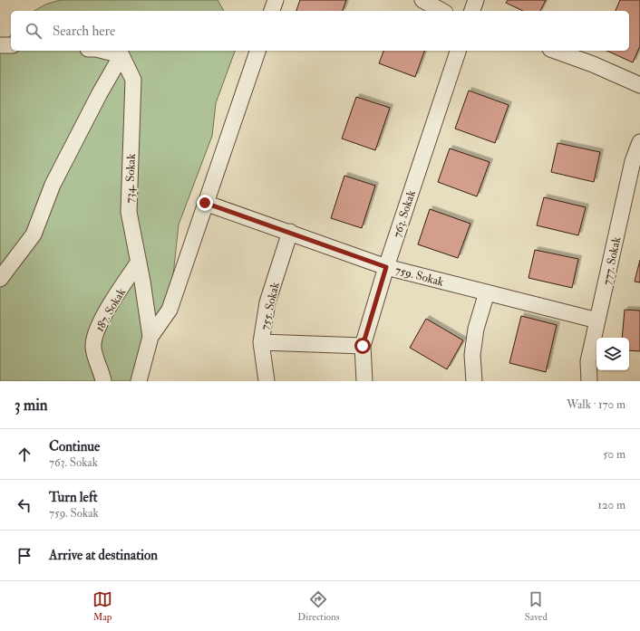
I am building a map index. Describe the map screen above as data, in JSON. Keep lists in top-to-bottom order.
{
  "streets": {
    "street": [
      "734. Sokak",
      "763. Sokak",
      "777. Sokak",
      "759. Sokak",
      "755. Sokak",
      "187. Sokak"
    ]
  },
  "crossings": [
    ["734. Sokak", "187. Sokak"],
    ["763. Sokak", "759. Sokak"],
    ["777. Sokak", "759. Sokak"],
    ["759. Sokak", "755. Sokak"]
  ],
  "page": {
    "search": "Search here",
    "heading": ["3 min", "Walk · 170 m"],
    "list": [
      ["Continue", "763. Sokak", "50 m"],
      ["Turn left", "759. Sokak", "120 m"],
      "Arrive at destination"
    ],
    "nav": ["Map", "Directions", "Saved"]
  }
}
